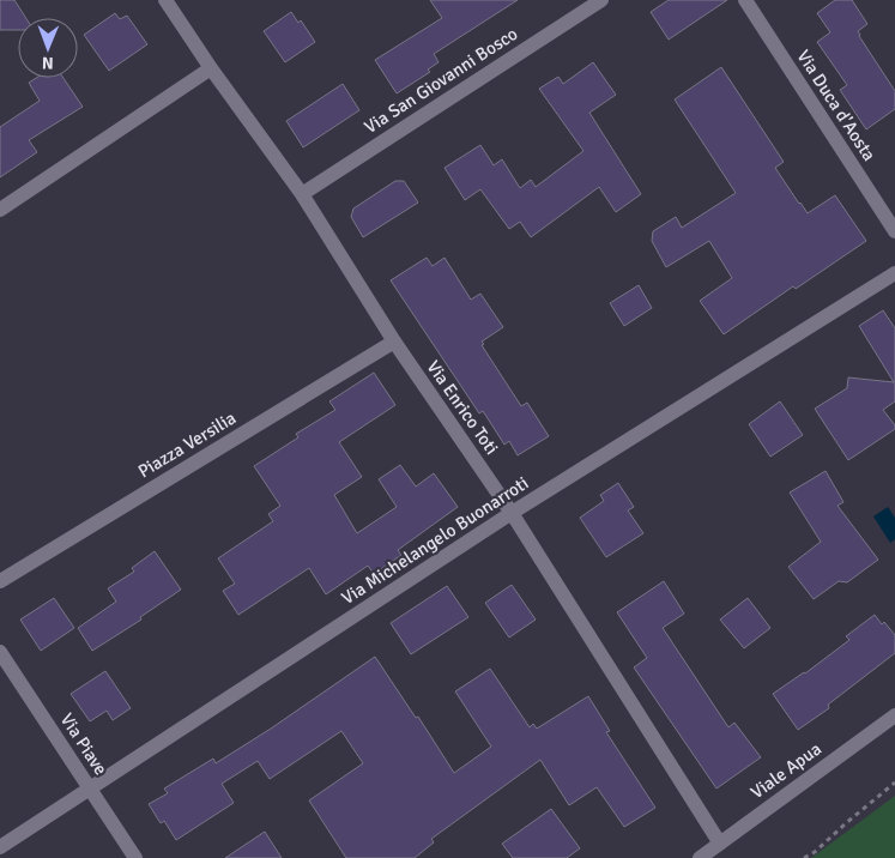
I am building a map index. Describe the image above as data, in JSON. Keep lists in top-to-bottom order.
{
  "streets": {
    "street": [
      "Via San Giovanni Bosco",
      "Via Duca d'Aosta",
      "Via Enrico Toti",
      "Piazza Versilia",
      "Via Michelangelo Buonarroti",
      "Via Piave",
      "Viale Apua"
    ]
  },
  "crossings": [
    ["Via San Giovanni Bosco", "Via Enrico Toti"],
    ["Via Enrico Toti", "Piazza Versilia"],
    ["Via Enrico Toti", "Via Michelangelo Buonarroti"],
    ["Via Enrico Toti", "Viale Apua"],
    ["Via Michelangelo Buonarroti", "Via Piave"]
  ],
  "north": "bottom"
}
